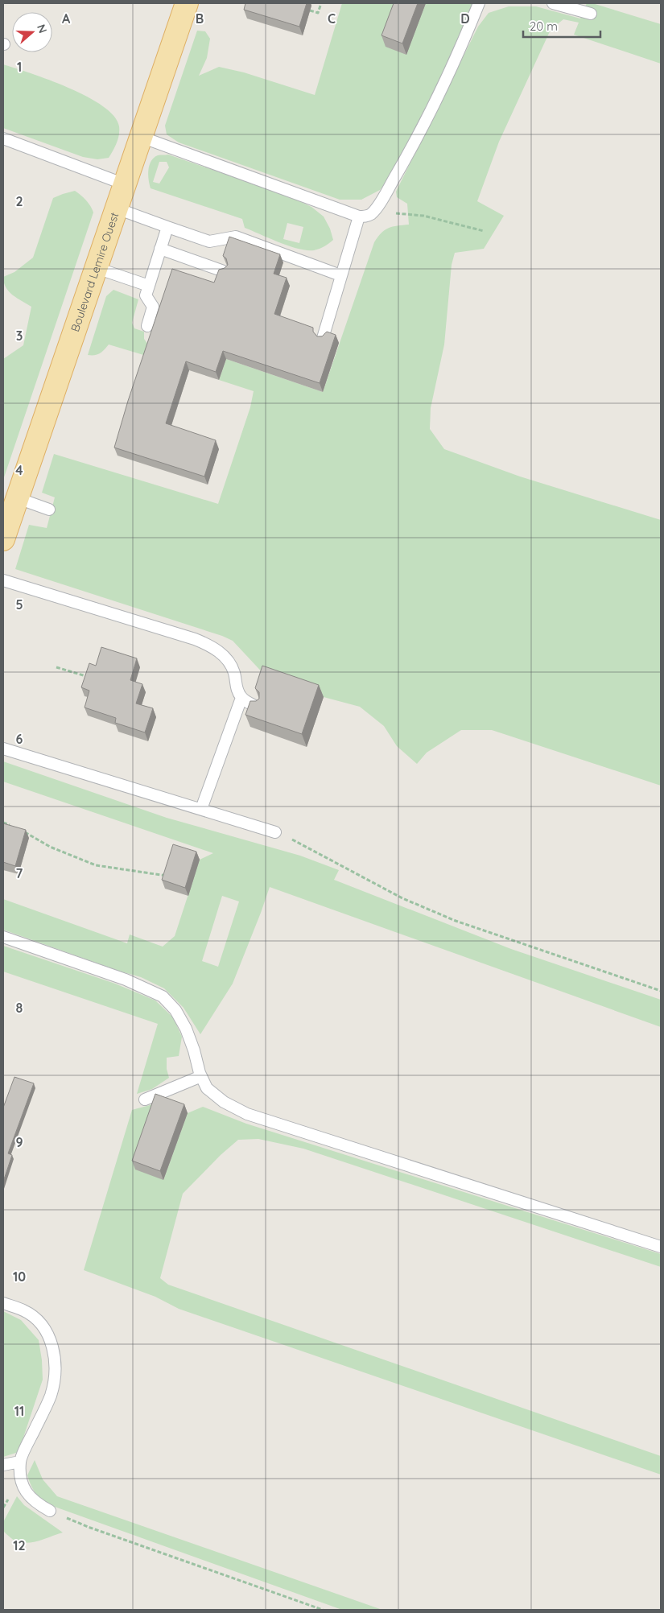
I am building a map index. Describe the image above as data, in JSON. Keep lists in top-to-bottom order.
{
  "streets": {
    "main road": ["Boulevard Lemire Ouest"]
  },
  "scale_bar": "20 m",
  "north": "right",
  "grid": {
    "columns": [
      "A",
      "B",
      "C",
      "D"
    ],
    "rows": [
      "1",
      "2",
      "3",
      "4",
      "5",
      "6",
      "7",
      "8",
      "9",
      "10",
      "11",
      "12"
    ]
  }
}
